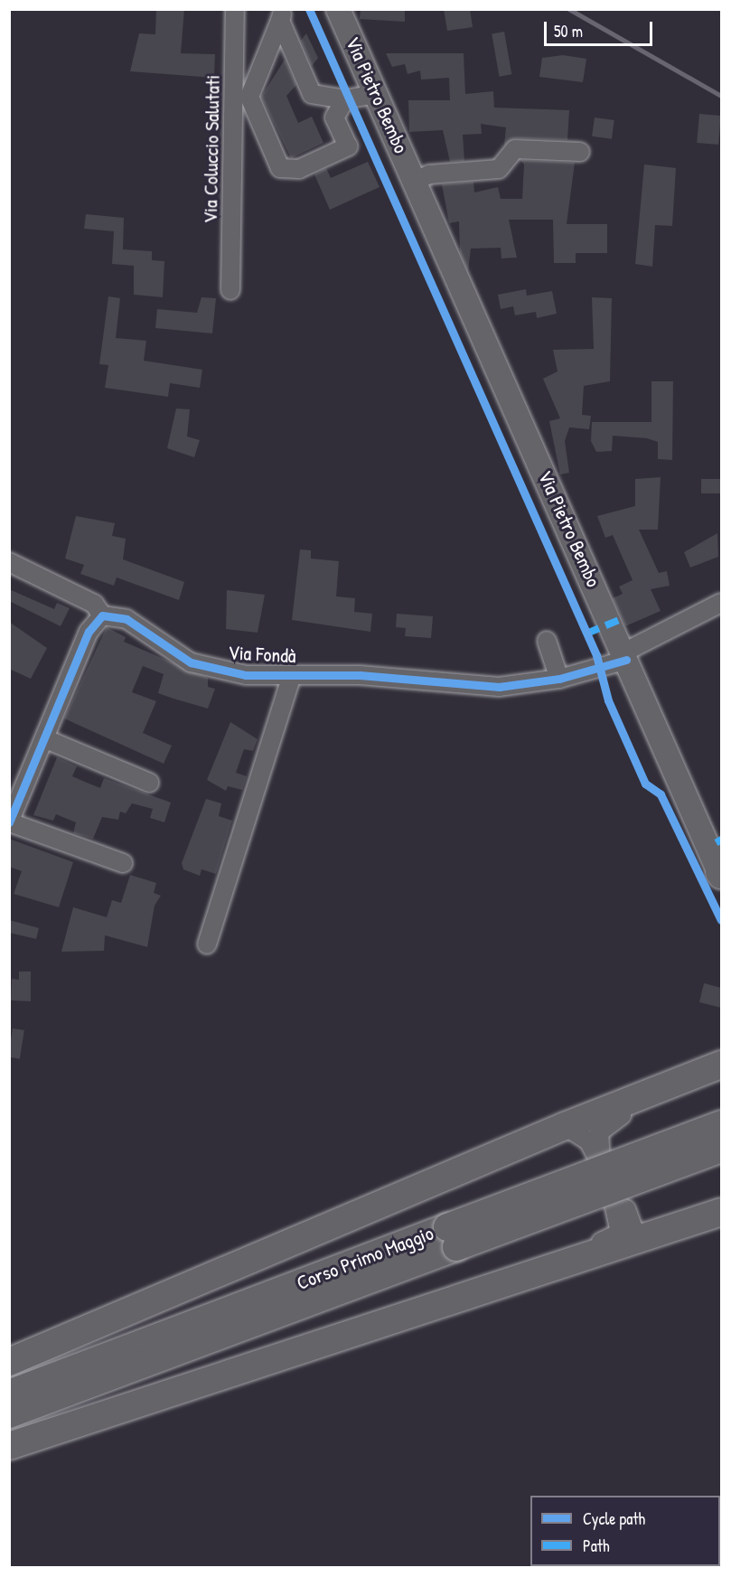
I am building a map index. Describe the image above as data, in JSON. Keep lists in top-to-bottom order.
{
  "streets": {
    "highway": ["Corso Primo Maggio"],
    "main road": ["Via Pietro Bembo"],
    "street": ["Via Coluccio Salutati", "Via Fondà"]
  },
  "crossings": [
    ["Via Pietro Bembo", "Via Fondà"]
  ],
  "legend": ["Cycle path", "Path"],
  "scale_bar": "50 m"
}
